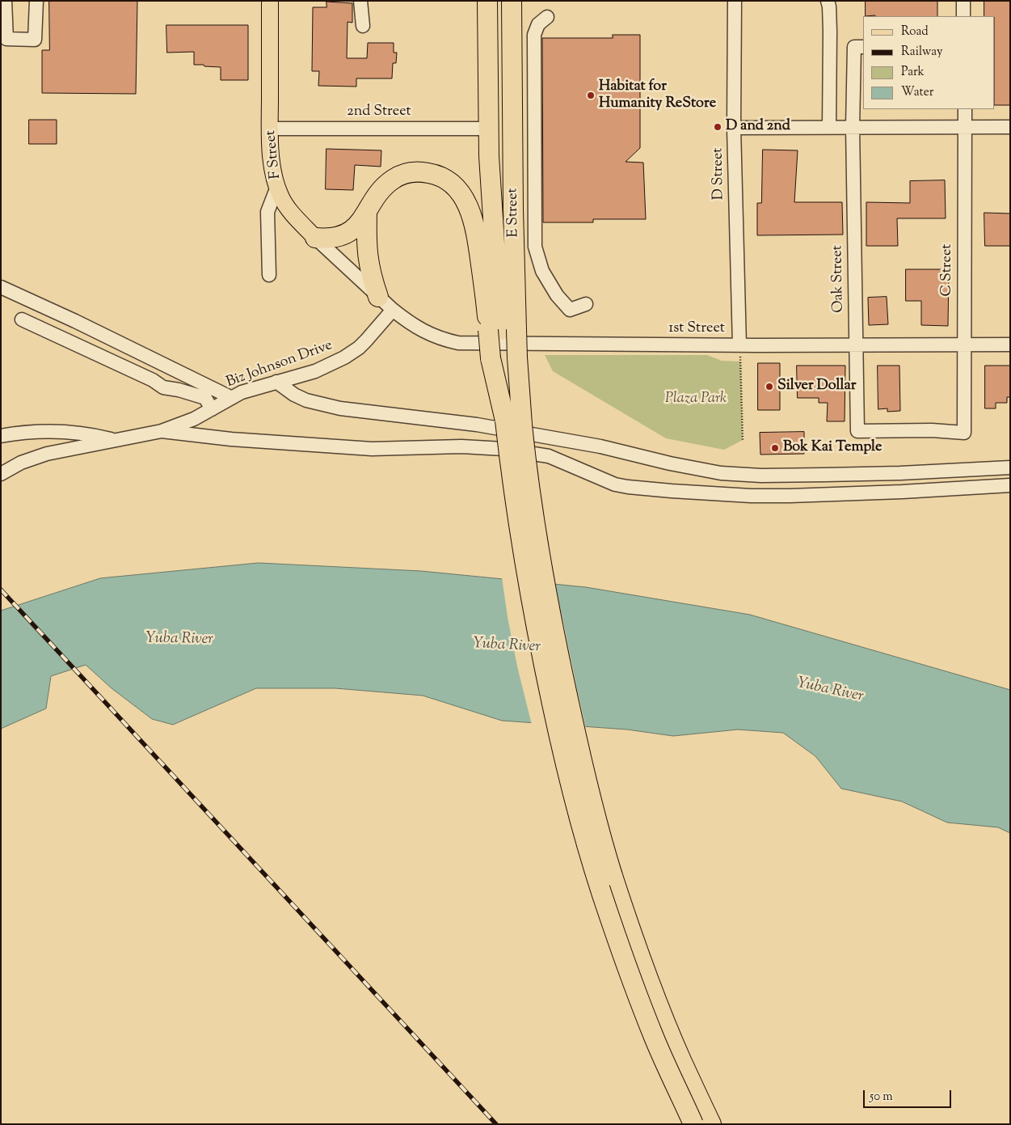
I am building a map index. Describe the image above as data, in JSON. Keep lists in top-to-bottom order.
{
  "streets": {
    "highway": ["E Street"],
    "main road": ["F Street"],
    "street": [
      "2nd Street",
      "D Street",
      "C Street",
      "Oak Street",
      "1st Street",
      "Biz Johnson Drive"
    ]
  },
  "crossings": [
    ["2nd Street", "F Street"],
    ["2nd Street", "E Street"],
    ["F Street", "1st Street"],
    ["F Street", "Biz Johnson Drive"],
    ["D Street", "1st Street"],
    ["C Street", "Oak Street"],
    ["C Street", "1st Street"],
    ["Oak Street", "1st Street"],
    ["1st Street", "Biz Johnson Drive"]
  ],
  "water": ["Yuba River"],
  "parks": ["Plaza Park"],
  "places": [
    "Habitat for Humanity ReStore",
    "D and 2nd",
    "Silver Dollar",
    "Bok Kai Temple"
  ],
  "legend": [
    "Road",
    "Railway",
    "Park",
    "Water"
  ],
  "scale_bar": "50 m"
}
